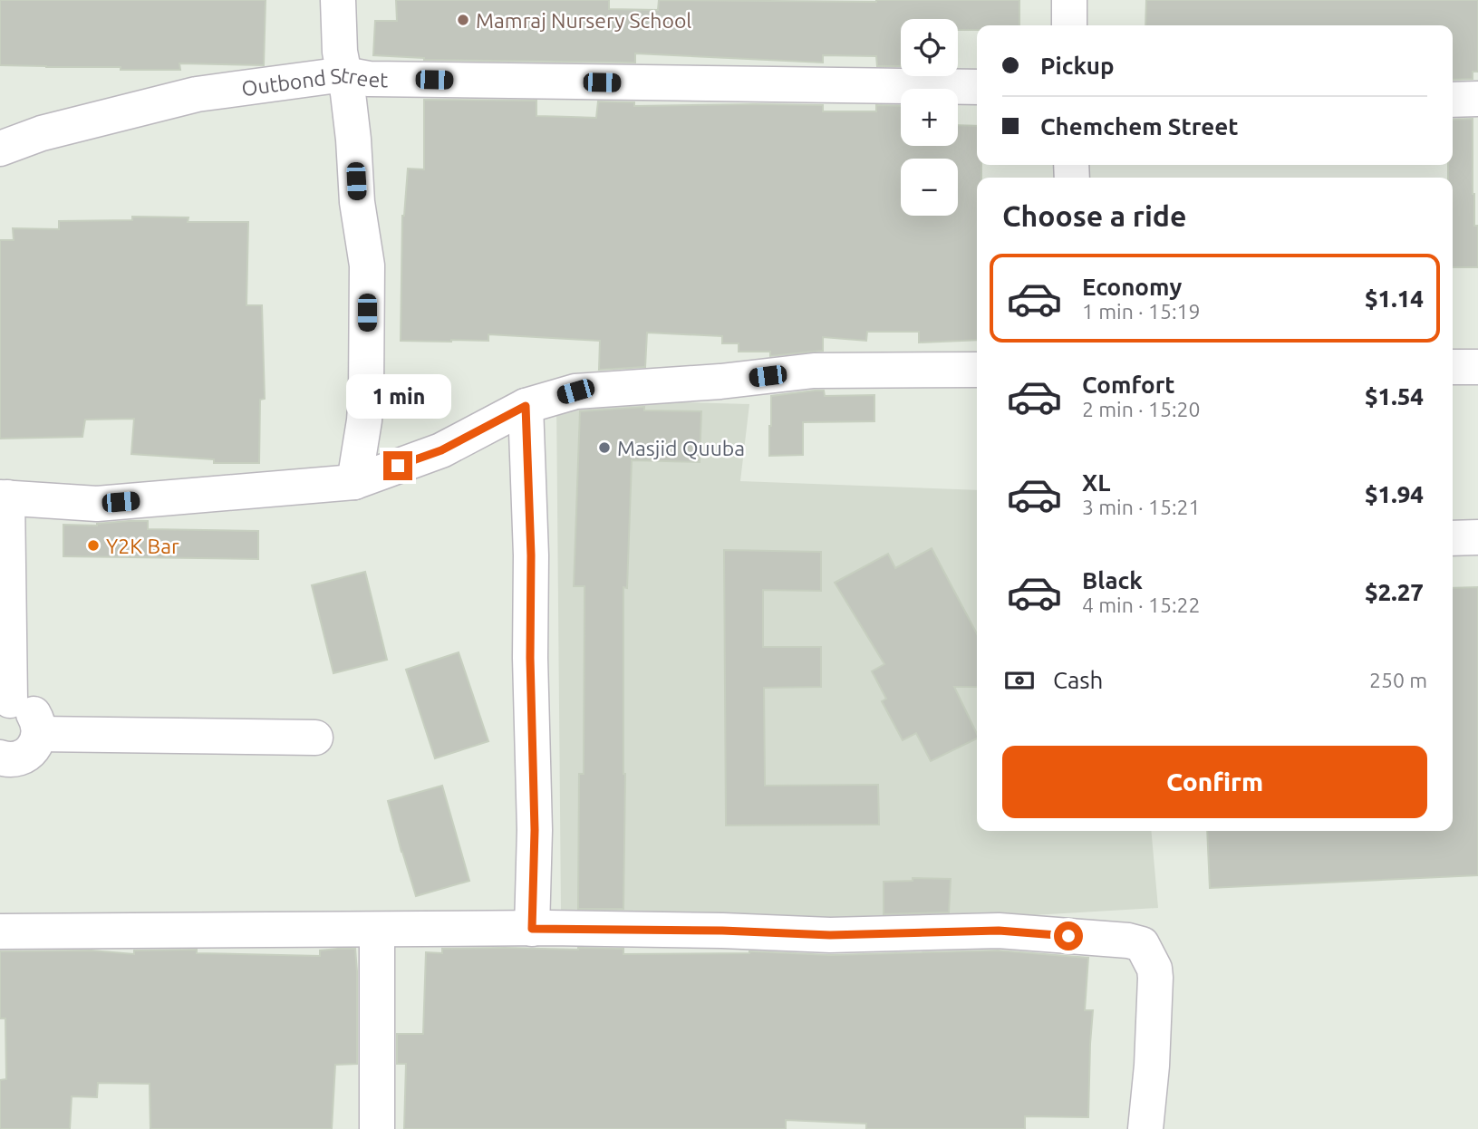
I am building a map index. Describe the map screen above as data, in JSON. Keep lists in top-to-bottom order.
{
  "streets": {
    "street": ["Outbond Street"]
  },
  "places": ["Mamraj Nursery School", "Masjid Quuba", "Y2K Bar"],
  "page": {
    "map_buttons": ["+", "−"],
    "banner": ["Pickup", "Chemchem Street"],
    "heading": "Choose a ride",
    "list": [
      {
        "name": "Economy",
        "note": "1 min · 15:19",
        "value": "$1.14"
      },
      {
        "name": "Comfort",
        "note": "2 min · 15:20",
        "value": "$1.54"
      },
      {
        "name": "XL",
        "note": "3 min · 15:21",
        "value": "$1.94"
      },
      {
        "name": "Black",
        "note": "4 min · 15:22",
        "value": "$2.27"
      }
    ],
    "bubble": "1 min",
    "pay": ["Cash", "250 m"],
    "buttons": "Confirm"
  }
}
